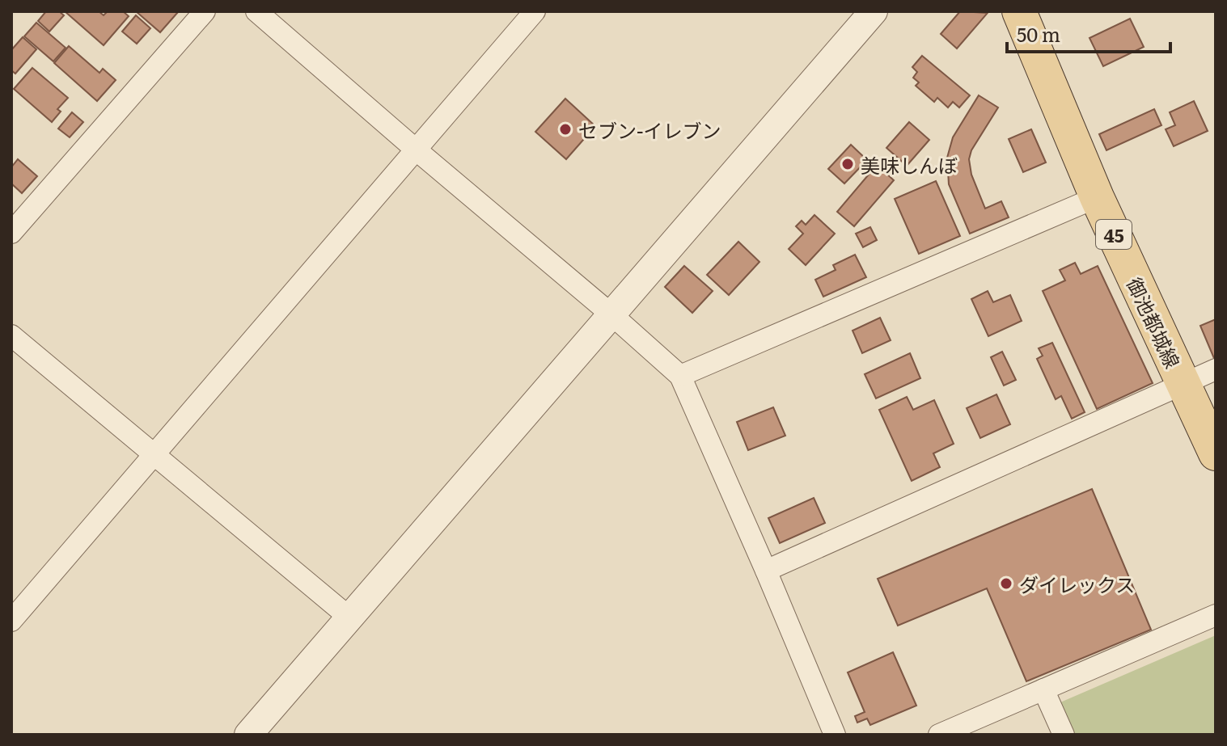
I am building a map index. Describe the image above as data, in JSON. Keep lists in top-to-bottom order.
{
  "streets": {
    "main road": ["45", "御池都城線"]
  },
  "places": ["セブン-イレブン", "美味しんぼ", "ダイレックス"],
  "scale_bar": "50 m"
}
